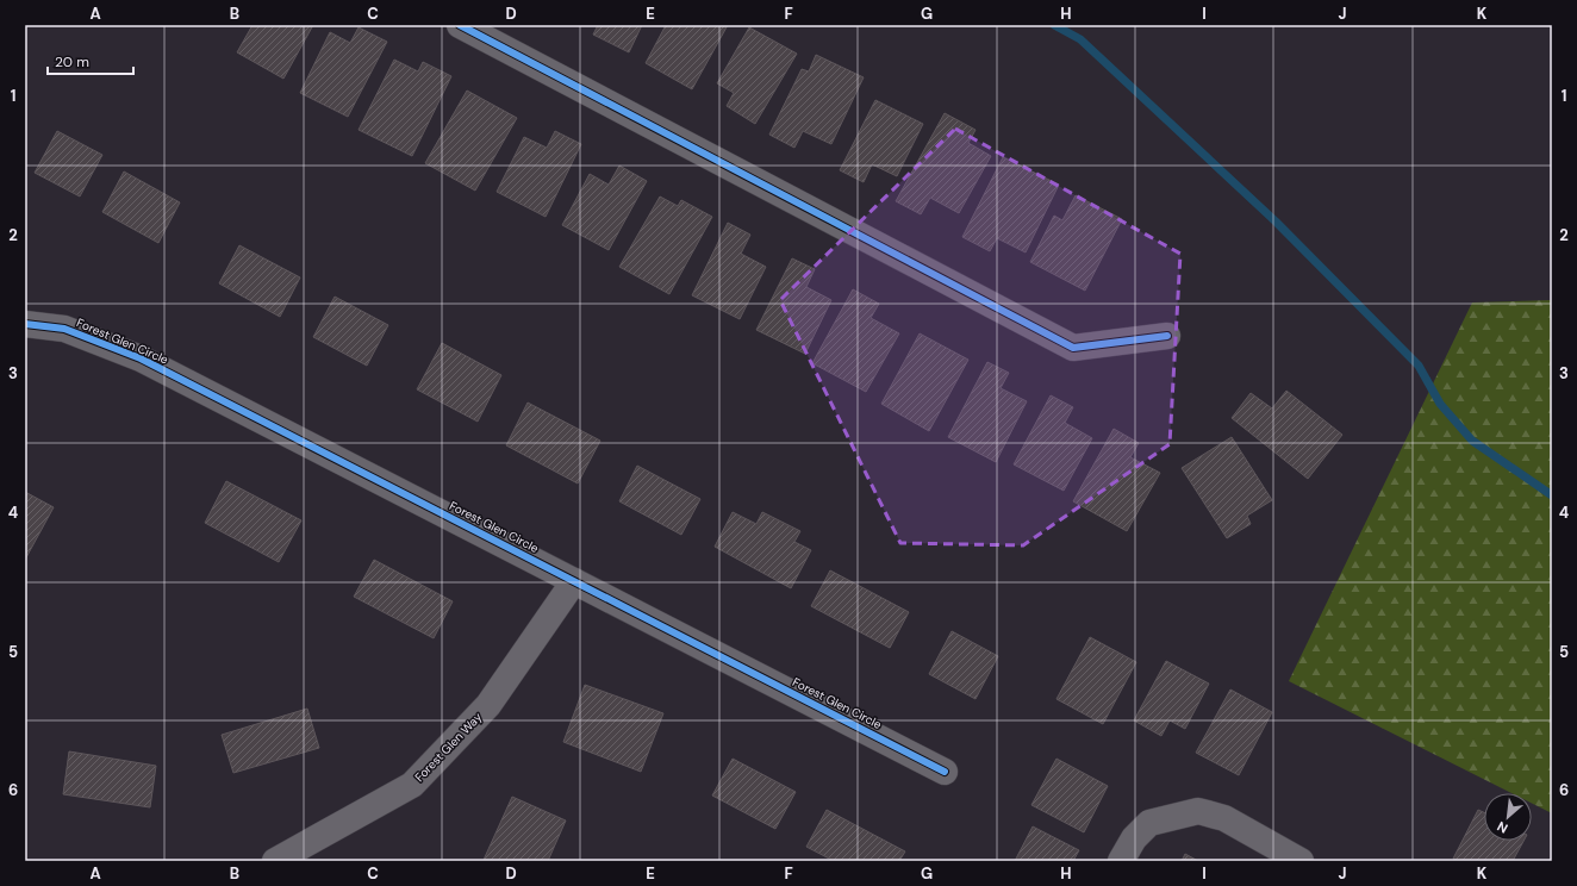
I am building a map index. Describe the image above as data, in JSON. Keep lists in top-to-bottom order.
{
  "streets": {
    "street": ["Forest Glen Circle", "Forest Glen Way"]
  },
  "crossings": [
    ["Forest Glen Circle", "Forest Glen Way"]
  ],
  "scale_bar": "20 m",
  "north": "bottom left",
  "grid": {
    "columns": [
      "A",
      "B",
      "C",
      "D",
      "E",
      "F",
      "G",
      "H",
      "I",
      "J",
      "K"
    ],
    "rows": [
      "1",
      "2",
      "3",
      "4",
      "5",
      "6"
    ]
  }
}
